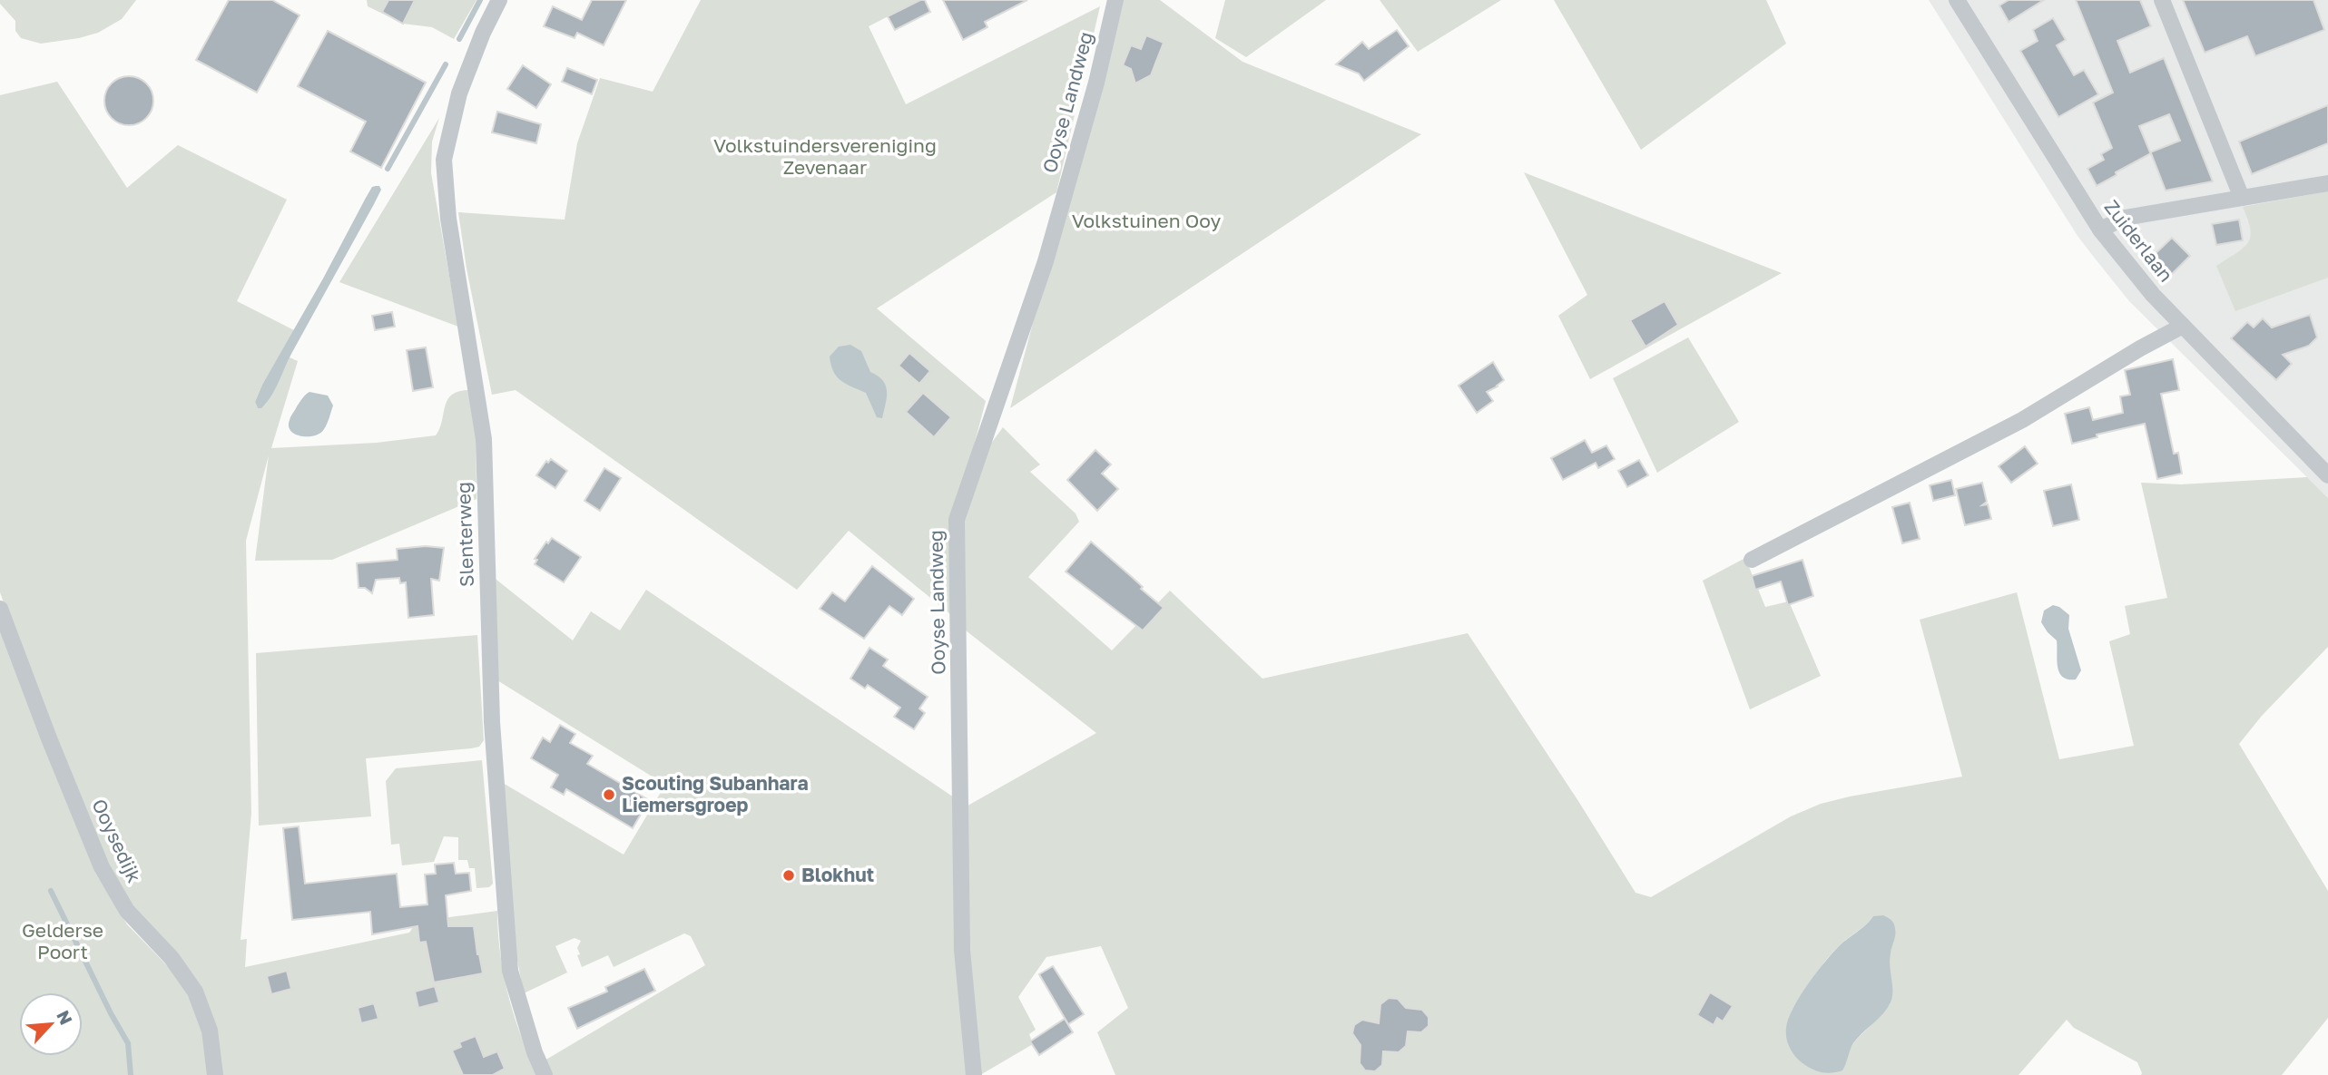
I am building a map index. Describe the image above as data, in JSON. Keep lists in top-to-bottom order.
{
  "streets": {
    "street": [
      "Ooyse Landweg",
      "Zuiderlaan",
      "Slenterweg",
      "Ooysedijk"
    ]
  },
  "parks": ["Volkstuindersvereniging Zevenaar", "Volkstuinen Ooy", "Gelderse Poort"],
  "places": ["Scouting Subanhara Liemersgroep", "Blokhut"],
  "north": "top right"
}
